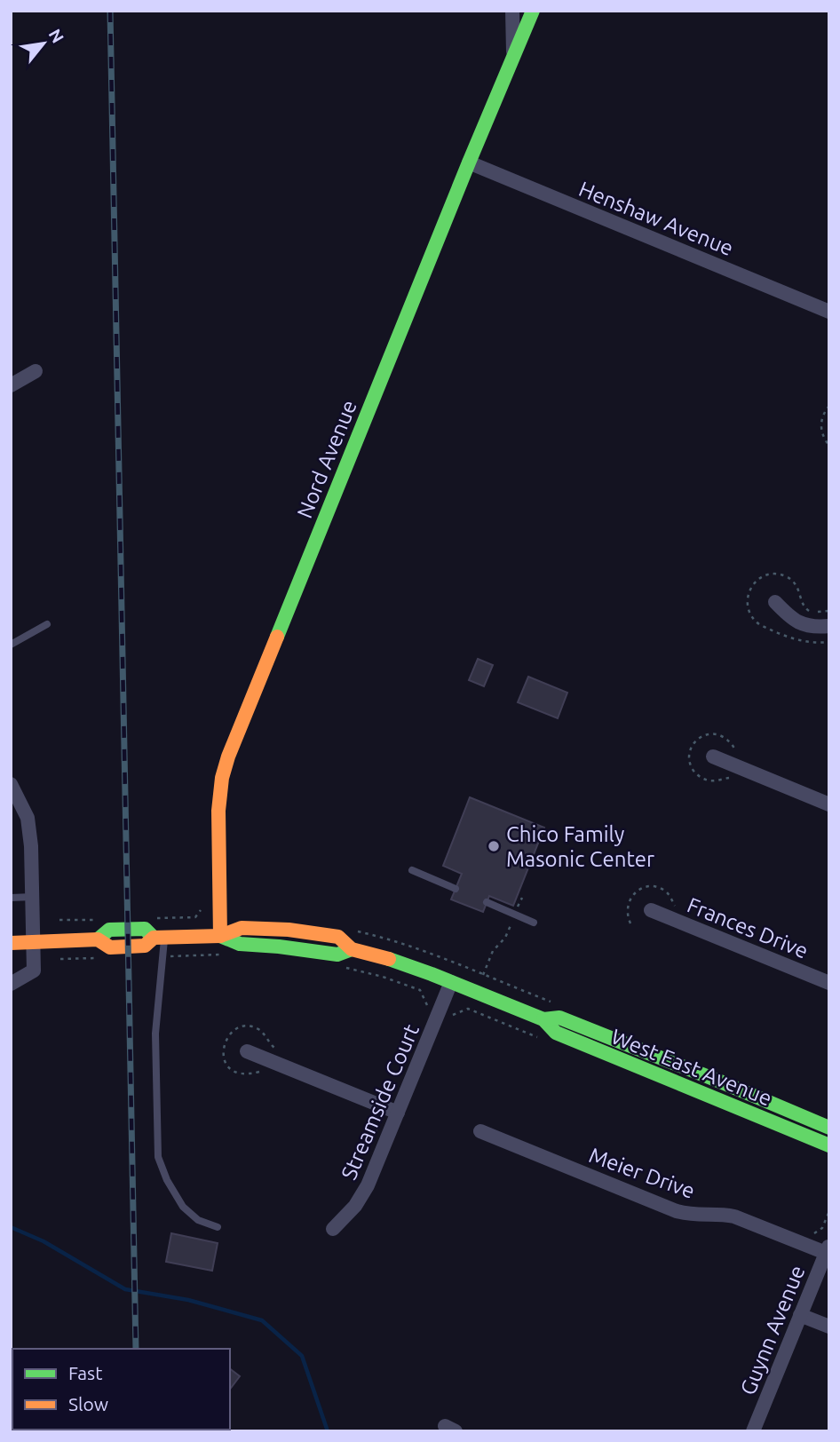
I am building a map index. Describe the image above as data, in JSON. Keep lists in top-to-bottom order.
{
  "streets": {
    "main road": ["Nord Avenue", "West East Avenue"],
    "street": [
      "Henshaw Avenue",
      "Frances Drive",
      "Streamside Court",
      "Meier Drive",
      "Guynn Avenue"
    ]
  },
  "crossings": [
    ["Henshaw Avenue", "Nord Avenue"],
    ["Nord Avenue", "West East Avenue"],
    ["West East Avenue", "Streamside Court"],
    ["Meier Drive", "Guynn Avenue"]
  ],
  "places": ["Chico Family Masonic Center"],
  "legend": ["Fast", "Slow"],
  "north": "top right"
}
